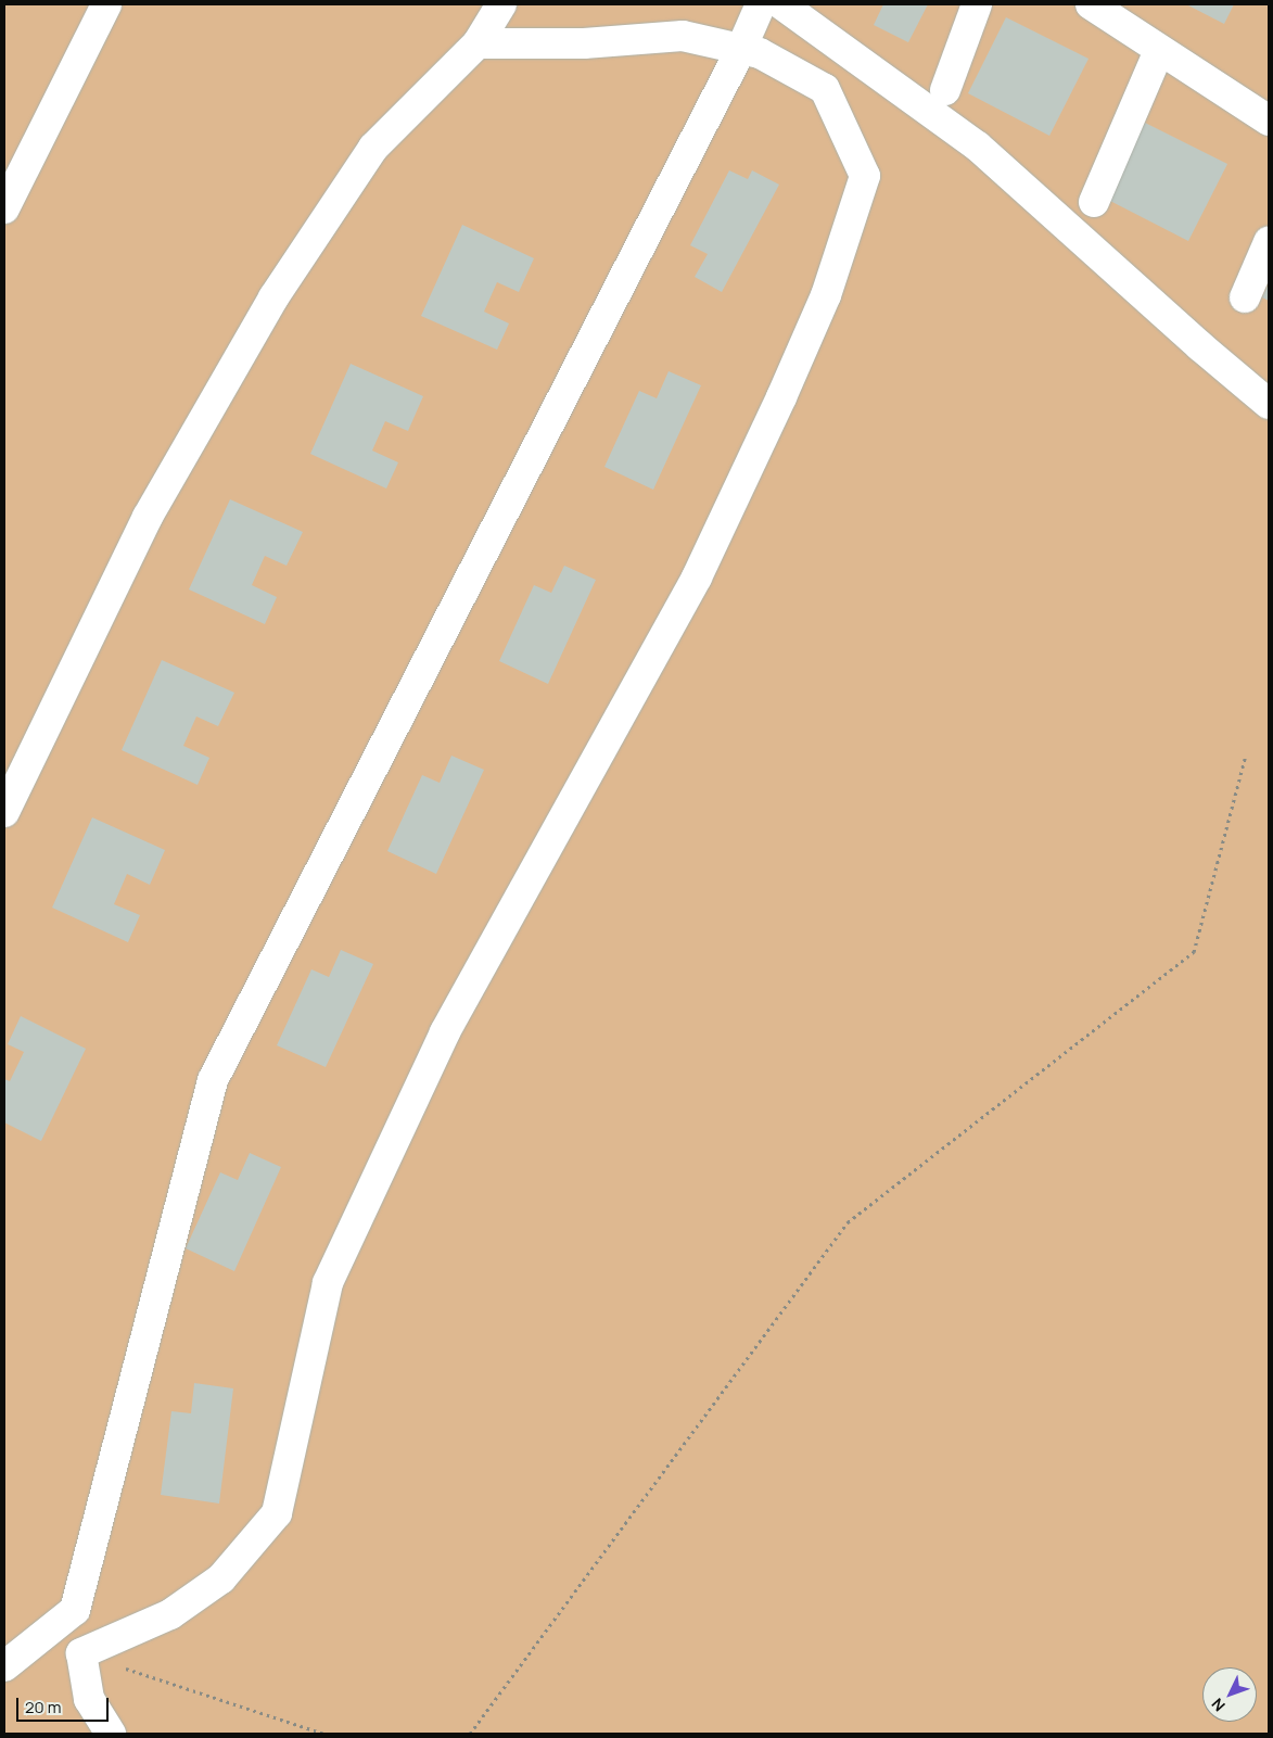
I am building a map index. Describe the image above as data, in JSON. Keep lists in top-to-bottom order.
{
  "scale_bar": "20 m",
  "north": "bottom left"
}
